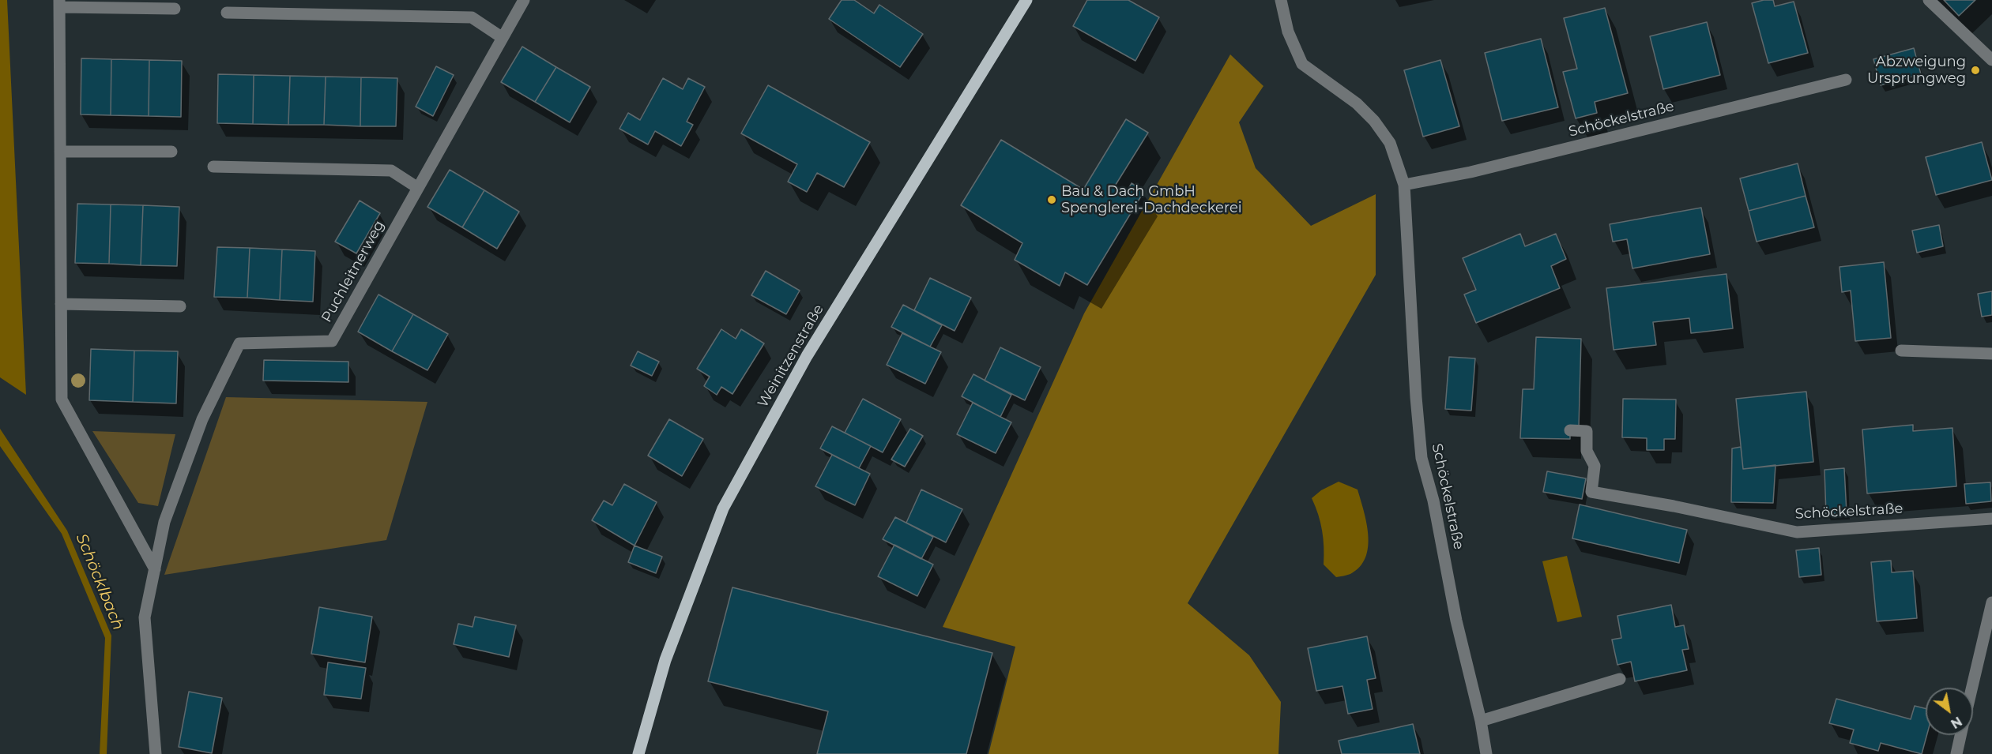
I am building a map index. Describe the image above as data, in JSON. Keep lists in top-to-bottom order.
{
  "streets": {
    "main road": ["Weinitzenstraße"],
    "street": ["Schöckelstraße", "Puchleitnerweg"]
  },
  "water": ["Schöcklbach"],
  "places": ["Abzweigung Ursprungweg", "Bau & Dach GmbH Spenglerei-Dachdeckerei"],
  "north": "bottom right"
}
